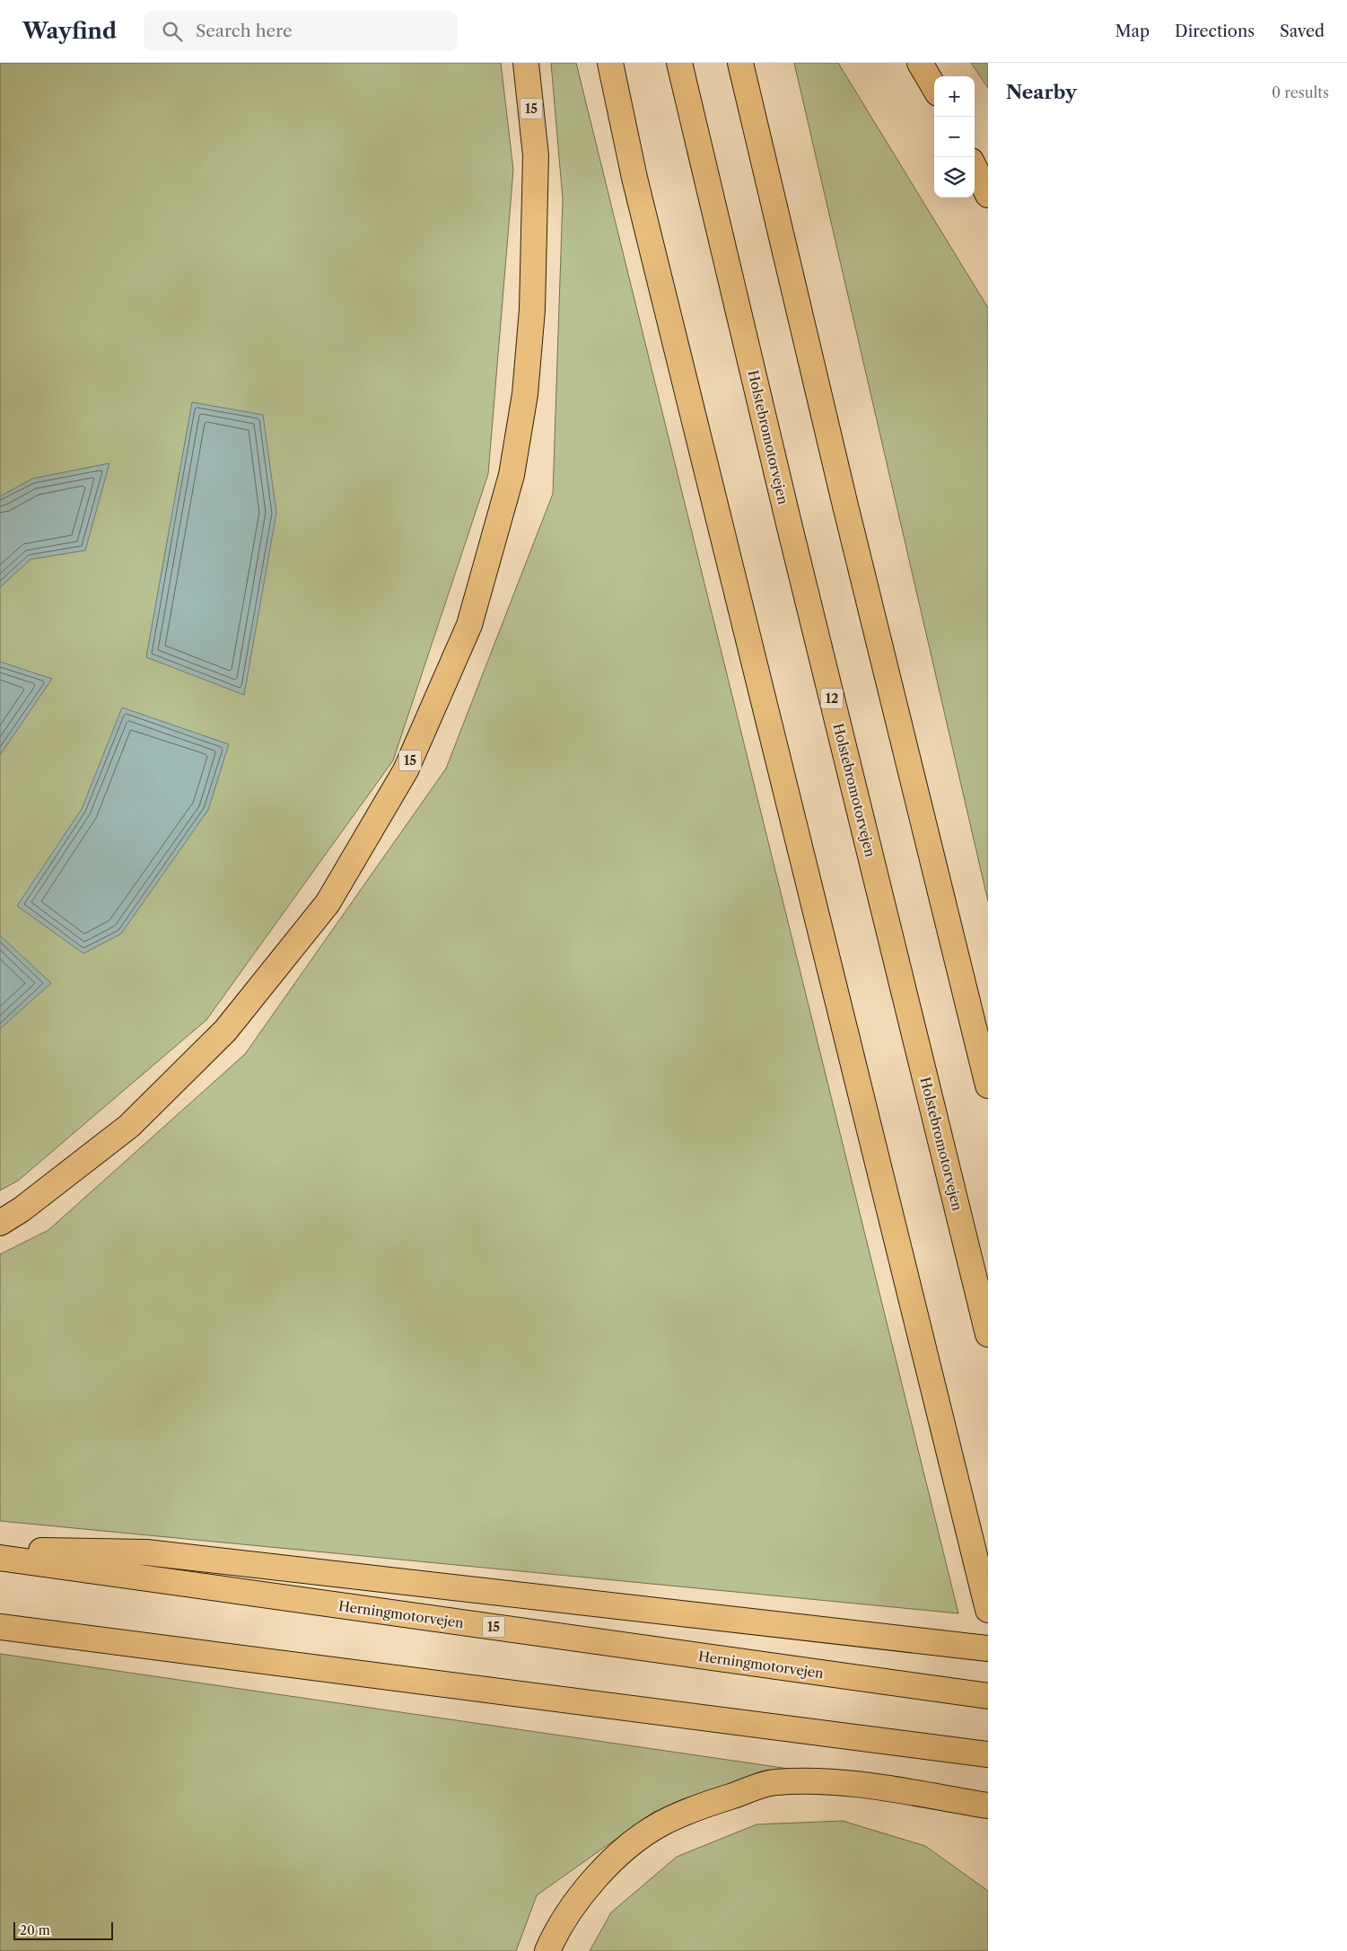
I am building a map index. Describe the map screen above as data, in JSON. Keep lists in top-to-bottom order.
{
  "streets": {
    "highway": [
      "15",
      "Holstebromotorvejen",
      "12",
      "Herningmotorvejen"
    ]
  },
  "scale_bar": "20 m",
  "page": {
    "header": "Wayfind",
    "search": "Search here",
    "nav": ["Map", "Directions", "Saved"],
    "heading": ["Nearby", "0 results"],
    "map_buttons": ["+", "−"],
    "scale": "20 m"
  }
}
